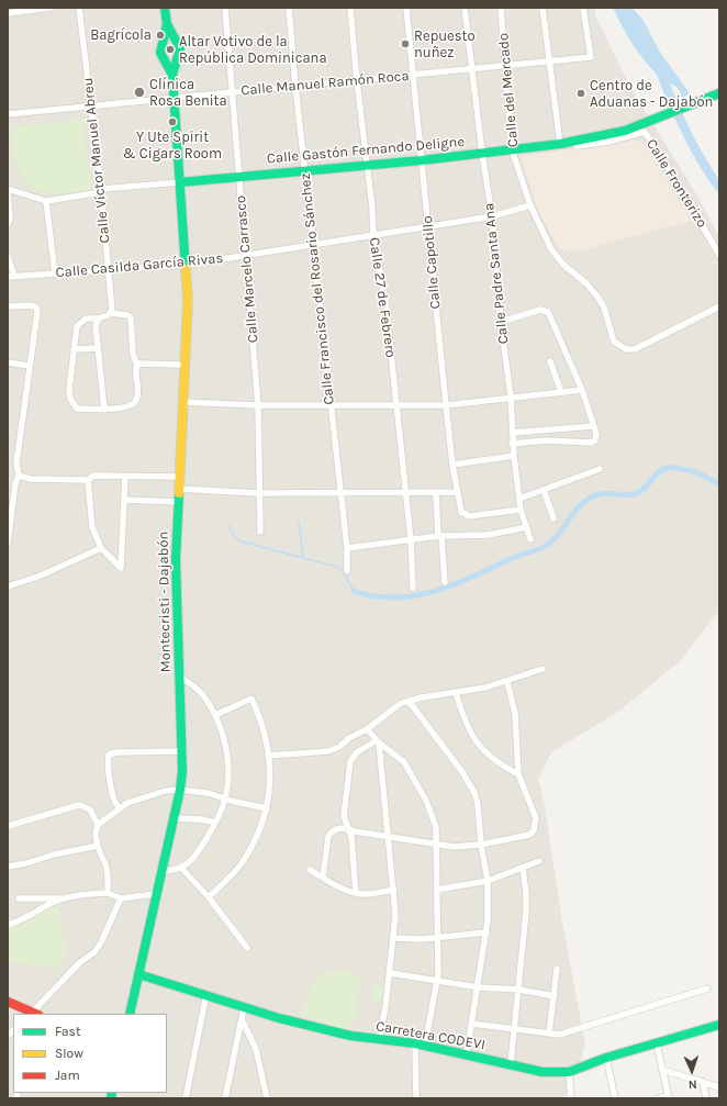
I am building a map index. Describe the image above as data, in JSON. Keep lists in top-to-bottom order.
{
  "streets": {
    "main road": ["Calle Gastón Fernando Deligne", "Montecristi - Dajabón", "Carretera CODEVI"],
    "street": [
      "Calle Manuel Ramón Roca",
      "Calle del Mercado",
      "Calle Víctor Manuel Abreu",
      "Calle Fronterizo",
      "Calle Capotillo",
      "Calle Casilda García Rivas",
      "Calle Marcelo Carrasco",
      "Calle Padre Santa Ana",
      "Calle Francisco del Rosario Sánchez",
      "Calle 27 de Febrero"
    ]
  },
  "crossings": [
    ["Calle Manuel Ramón Roca", "Calle del Mercado"],
    ["Calle Manuel Ramón Roca", "Calle Víctor Manuel Abreu"],
    ["Calle Manuel Ramón Roca", "Calle Capotillo"],
    ["Calle Manuel Ramón Roca", "Calle Marcelo Carrasco"],
    ["Calle Manuel Ramón Roca", "Calle Padre Santa Ana"],
    ["Calle Manuel Ramón Roca", "Calle Francisco del Rosario Sánchez"],
    ["Calle Manuel Ramón Roca", "Calle 27 de Febrero"],
    ["Calle Manuel Ramón Roca", "Montecristi - Dajabón"],
    ["Calle del Mercado", "Calle Gastón Fernando Deligne"],
    ["Calle del Mercado", "Calle Casilda García Rivas"],
    ["Calle Gastón Fernando Deligne", "Calle Víctor Manuel Abreu"],
    ["Calle Gastón Fernando Deligne", "Calle Fronterizo"],
    ["Calle Gastón Fernando Deligne", "Calle Capotillo"],
    ["Calle Gastón Fernando Deligne", "Calle Marcelo Carrasco"],
    ["Calle Gastón Fernando Deligne", "Calle Padre Santa Ana"],
    ["Calle Gastón Fernando Deligne", "Calle Francisco del Rosario Sánchez"],
    ["Calle Gastón Fernando Deligne", "Calle 27 de Febrero"],
    ["Calle Gastón Fernando Deligne", "Montecristi - Dajabón"],
    ["Calle Víctor Manuel Abreu", "Calle Casilda García Rivas"],
    ["Calle Capotillo", "Calle Casilda García Rivas"],
    ["Calle Capotillo", "Calle Padre Santa Ana"],
    ["Calle Casilda García Rivas", "Calle Marcelo Carrasco"],
    ["Calle Casilda García Rivas", "Calle Padre Santa Ana"],
    ["Calle Casilda García Rivas", "Calle Francisco del Rosario Sánchez"],
    ["Calle Casilda García Rivas", "Calle 27 de Febrero"],
    ["Calle Casilda García Rivas", "Montecristi - Dajabón"],
    ["Montecristi - Dajabón", "Carretera CODEVI"]
  ],
  "places": [
    "Bagrícola",
    "Repuesto nuñez",
    "Altar Votivo de la República Dominicana",
    "Clínica Rosa Benita",
    "Centro de Aduanas - Dajabón",
    "Y Ute Spirit & Cigars Room"
  ],
  "legend": ["Fast", "Slow", "Jam"],
  "north": "bottom"
}
